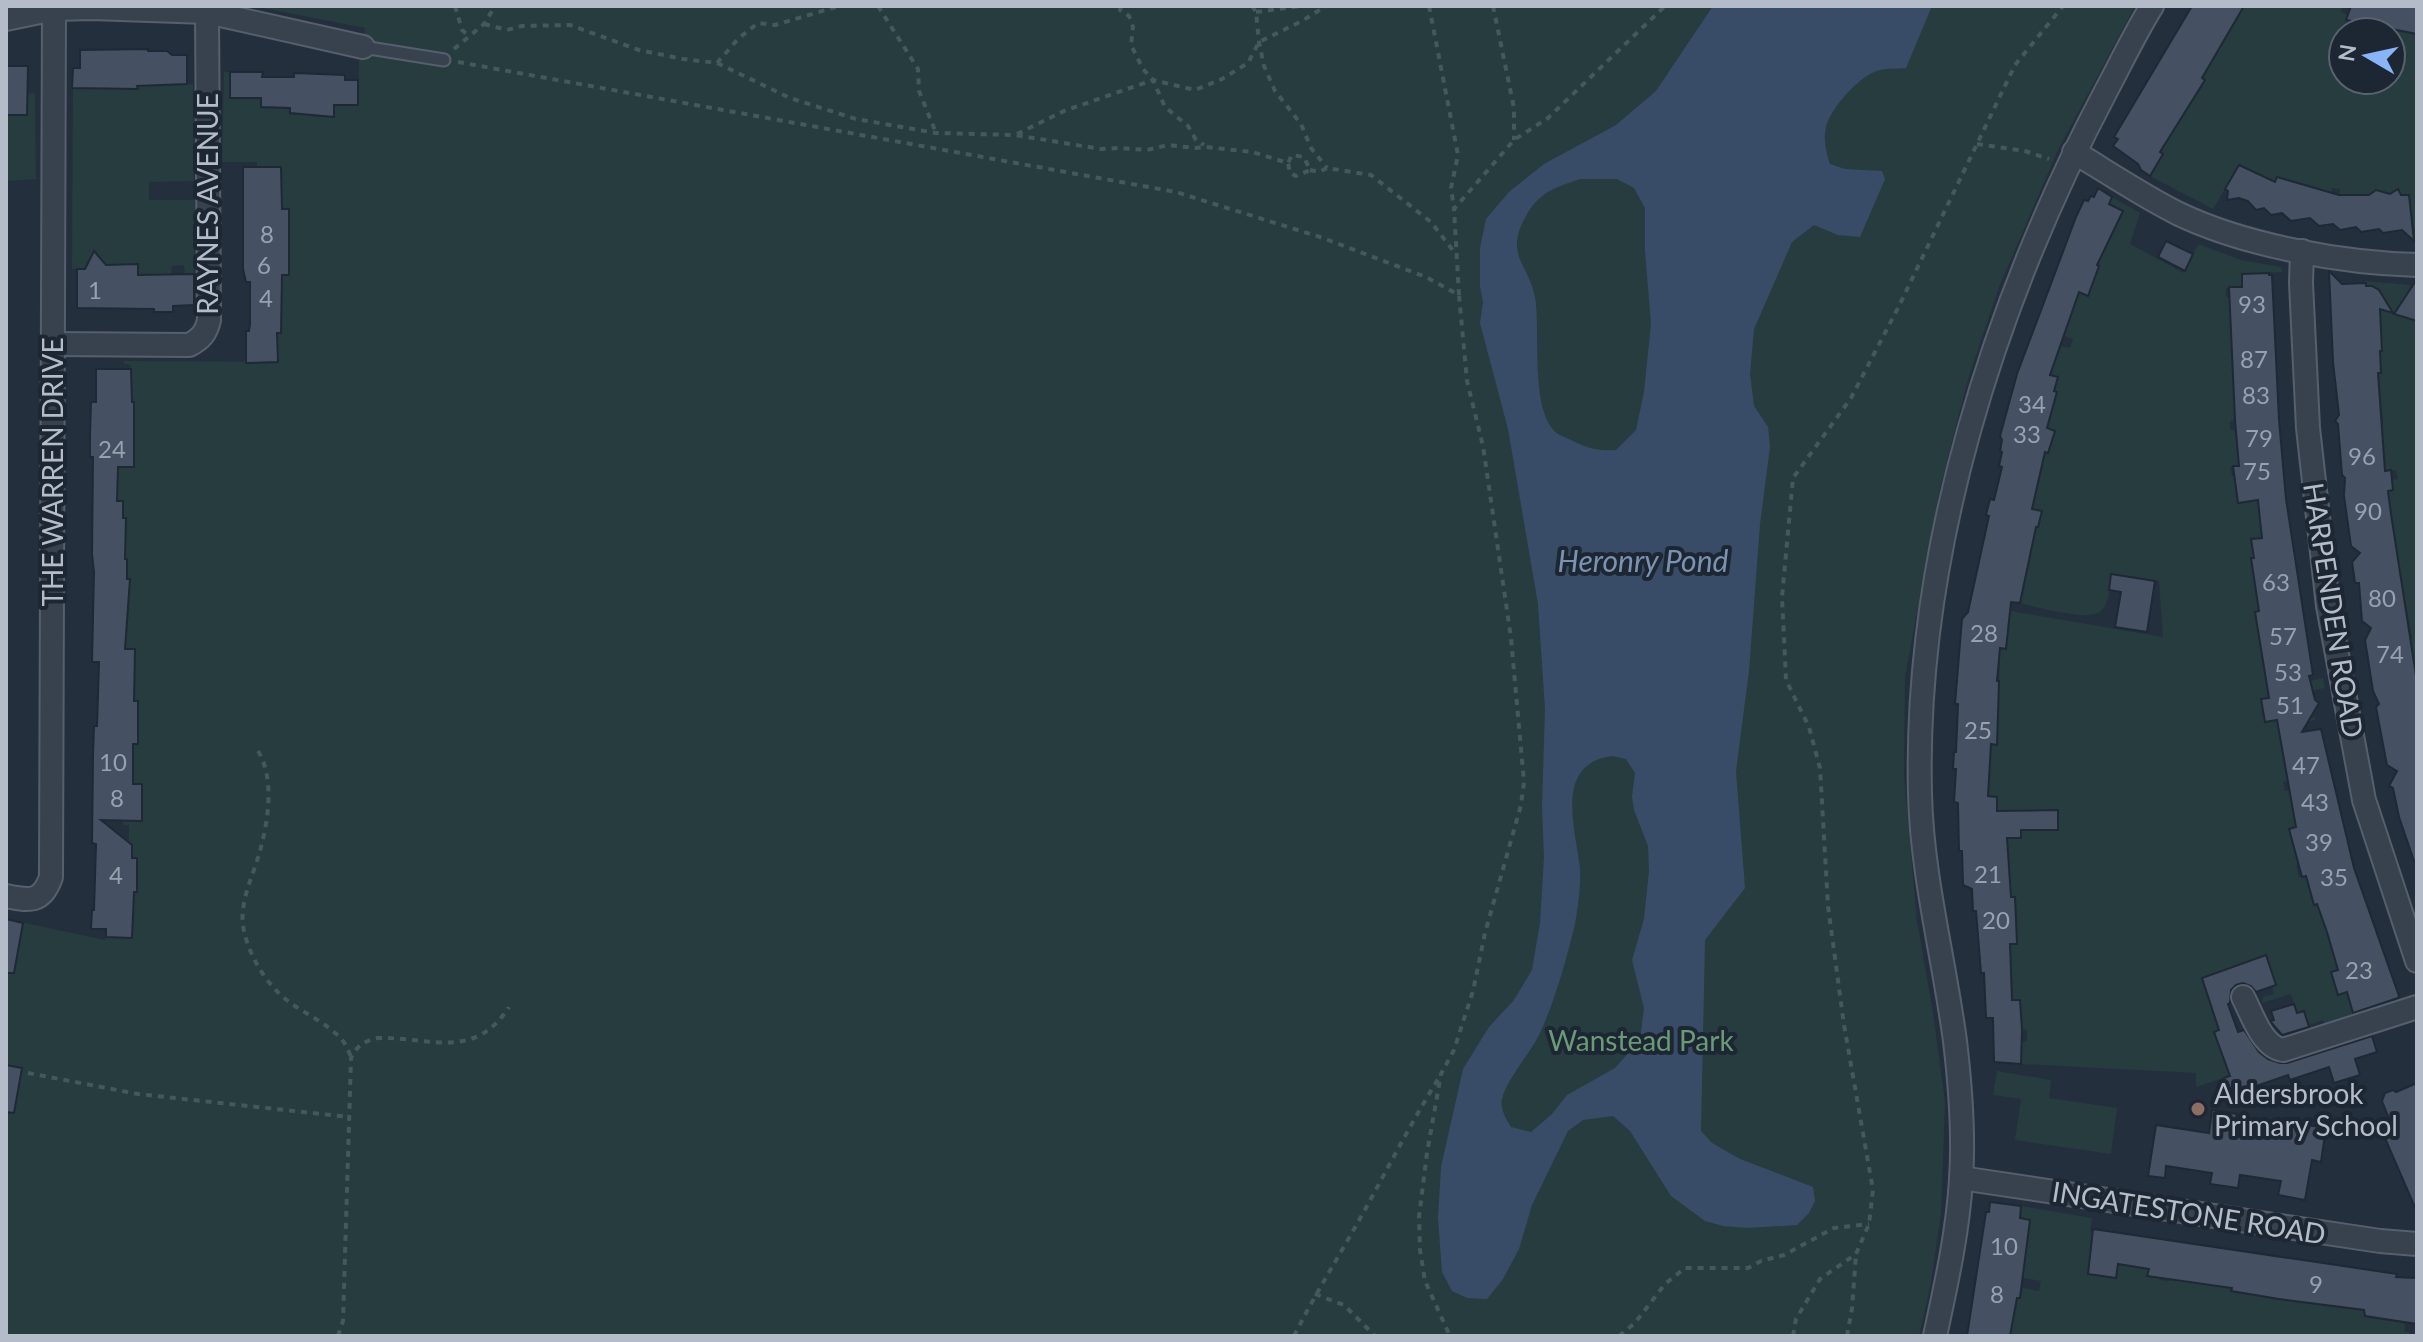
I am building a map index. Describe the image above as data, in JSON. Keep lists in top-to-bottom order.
{
  "streets": {
    "street": [
      "RAYNES AVENUE",
      "THE WARREN DRIVE",
      "HARPENDEN ROAD",
      "INGATESTONE ROAD"
    ]
  },
  "crossings": [
    ["RAYNES AVENUE", "THE WARREN DRIVE"]
  ],
  "water": ["Heronry Pond"],
  "parks": ["Wanstead Park"],
  "places": ["Aldersbrook Primary School"],
  "house_numbers": [
    "8",
    "6",
    "1",
    "4",
    "93",
    "87",
    "83",
    "34",
    "33",
    "79",
    "24",
    "96",
    "75",
    "90",
    "63",
    "80",
    "28",
    "57",
    "74",
    "53",
    "51",
    "25",
    "10",
    "47",
    "8",
    "43",
    "39",
    "21",
    "4",
    "35",
    "20",
    "23",
    "10",
    "9",
    "8"
  ],
  "north": "left"
}
